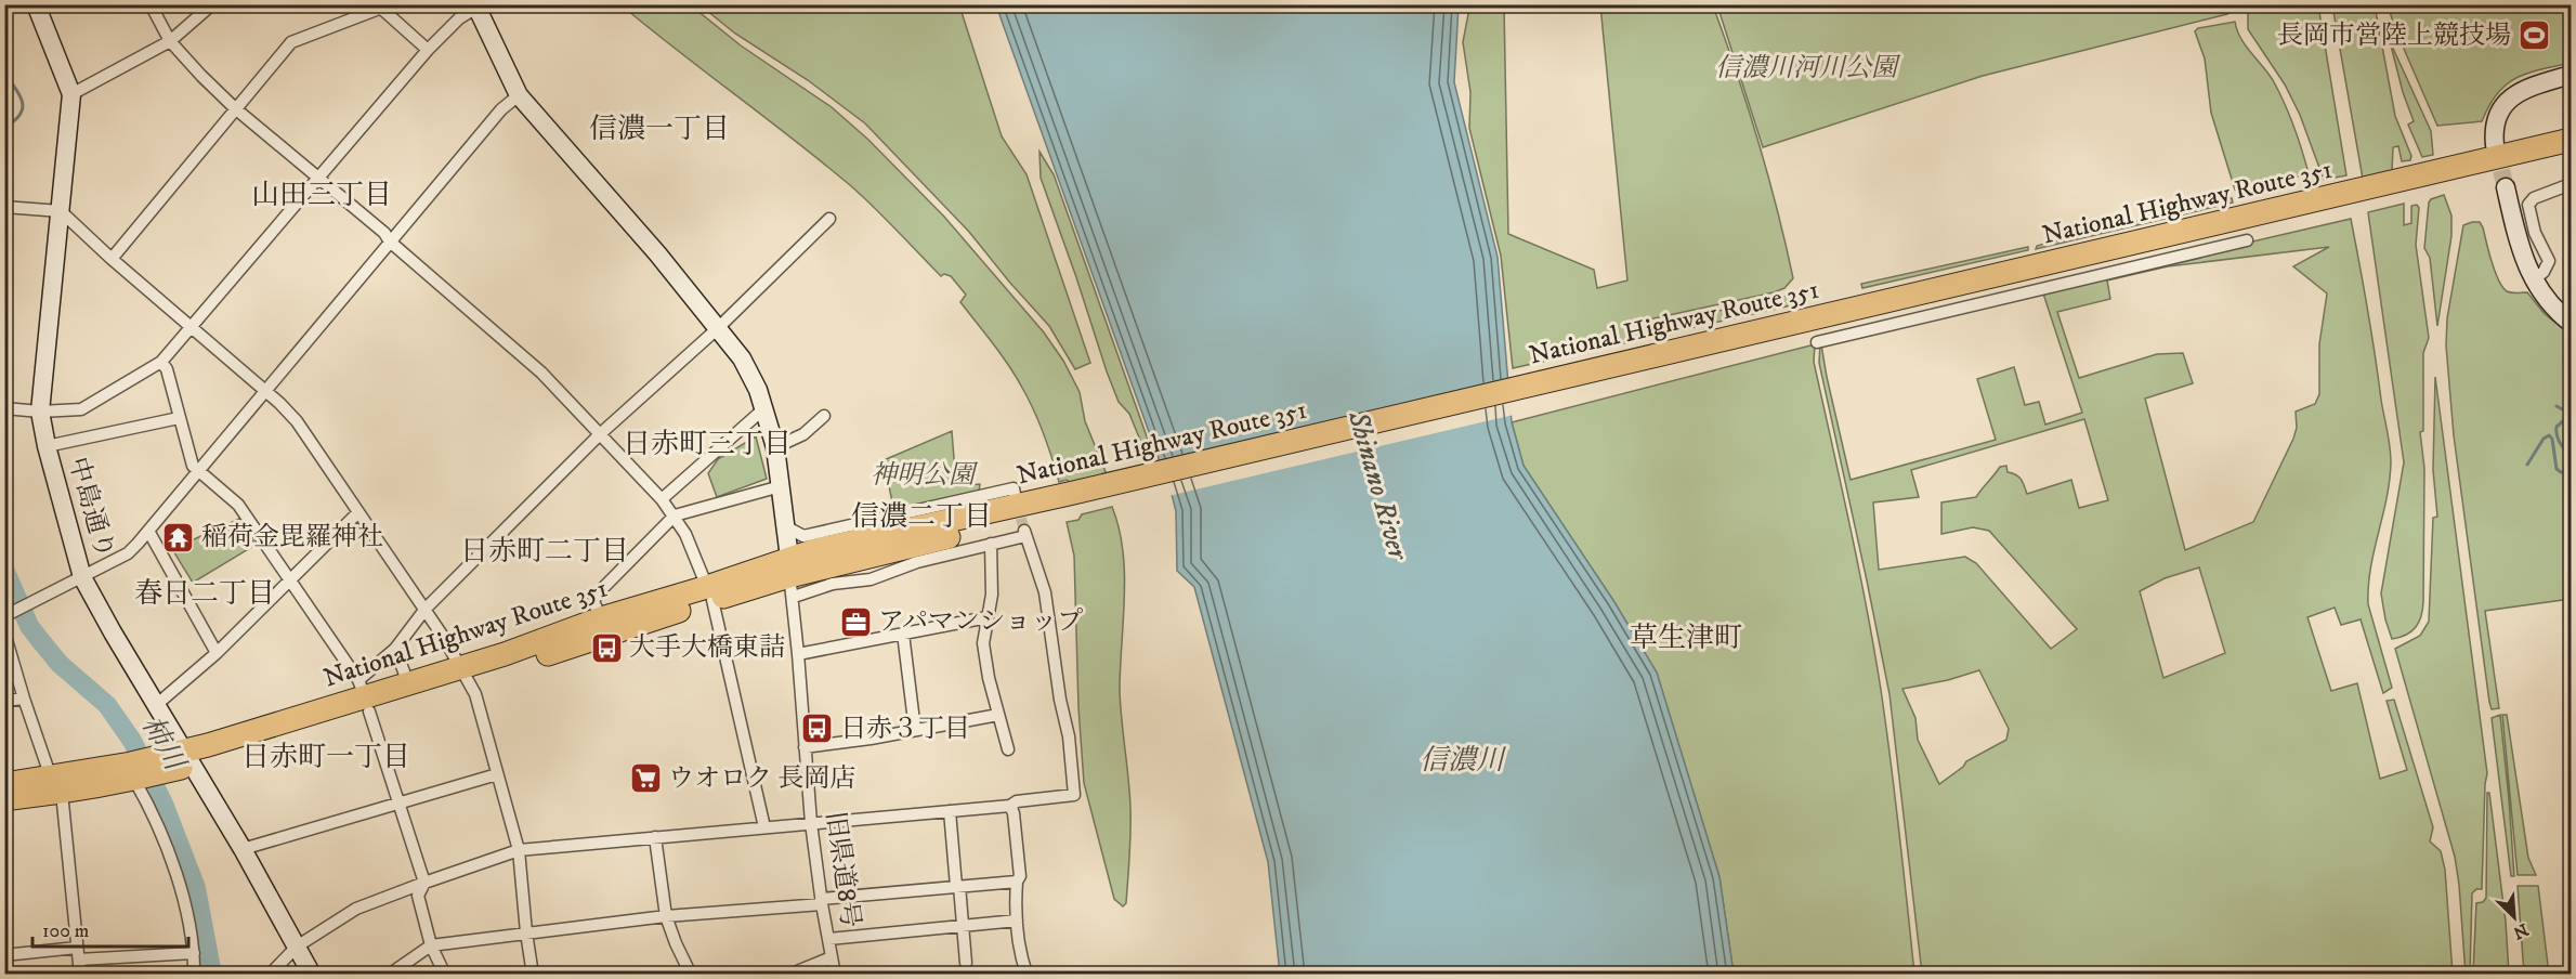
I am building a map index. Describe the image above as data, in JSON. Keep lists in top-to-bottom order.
{
  "streets": {
    "highway": ["National Highway Route 351"],
    "street": ["中島通り", "旧県道8号"]
  },
  "crossings": [
    ["National Highway Route 351", "中島通り"],
    ["National Highway Route 351", "旧県道8号"]
  ],
  "districts": [
    "信濃一丁目",
    "山田三丁目",
    "日赤町三丁目",
    "信濃二丁目",
    "日赤町二丁目",
    "春日二丁目",
    "草生津町",
    "日赤町一丁目"
  ],
  "water": ["Shinano River", "柿川", "信濃川"],
  "parks": ["信濃川河川公園", "神明公園"],
  "places": {
    "sports": ["長岡市営陸上競技場"],
    "temple": ["稲荷金毘羅神社"],
    "office": ["アパマンショップ"],
    "bus stop": ["大手大橋東詰", "日赤３丁目"],
    "supermarket": ["ウオロク 長岡店"]
  },
  "scale_bar": "100 m",
  "north": "bottom right"
}
